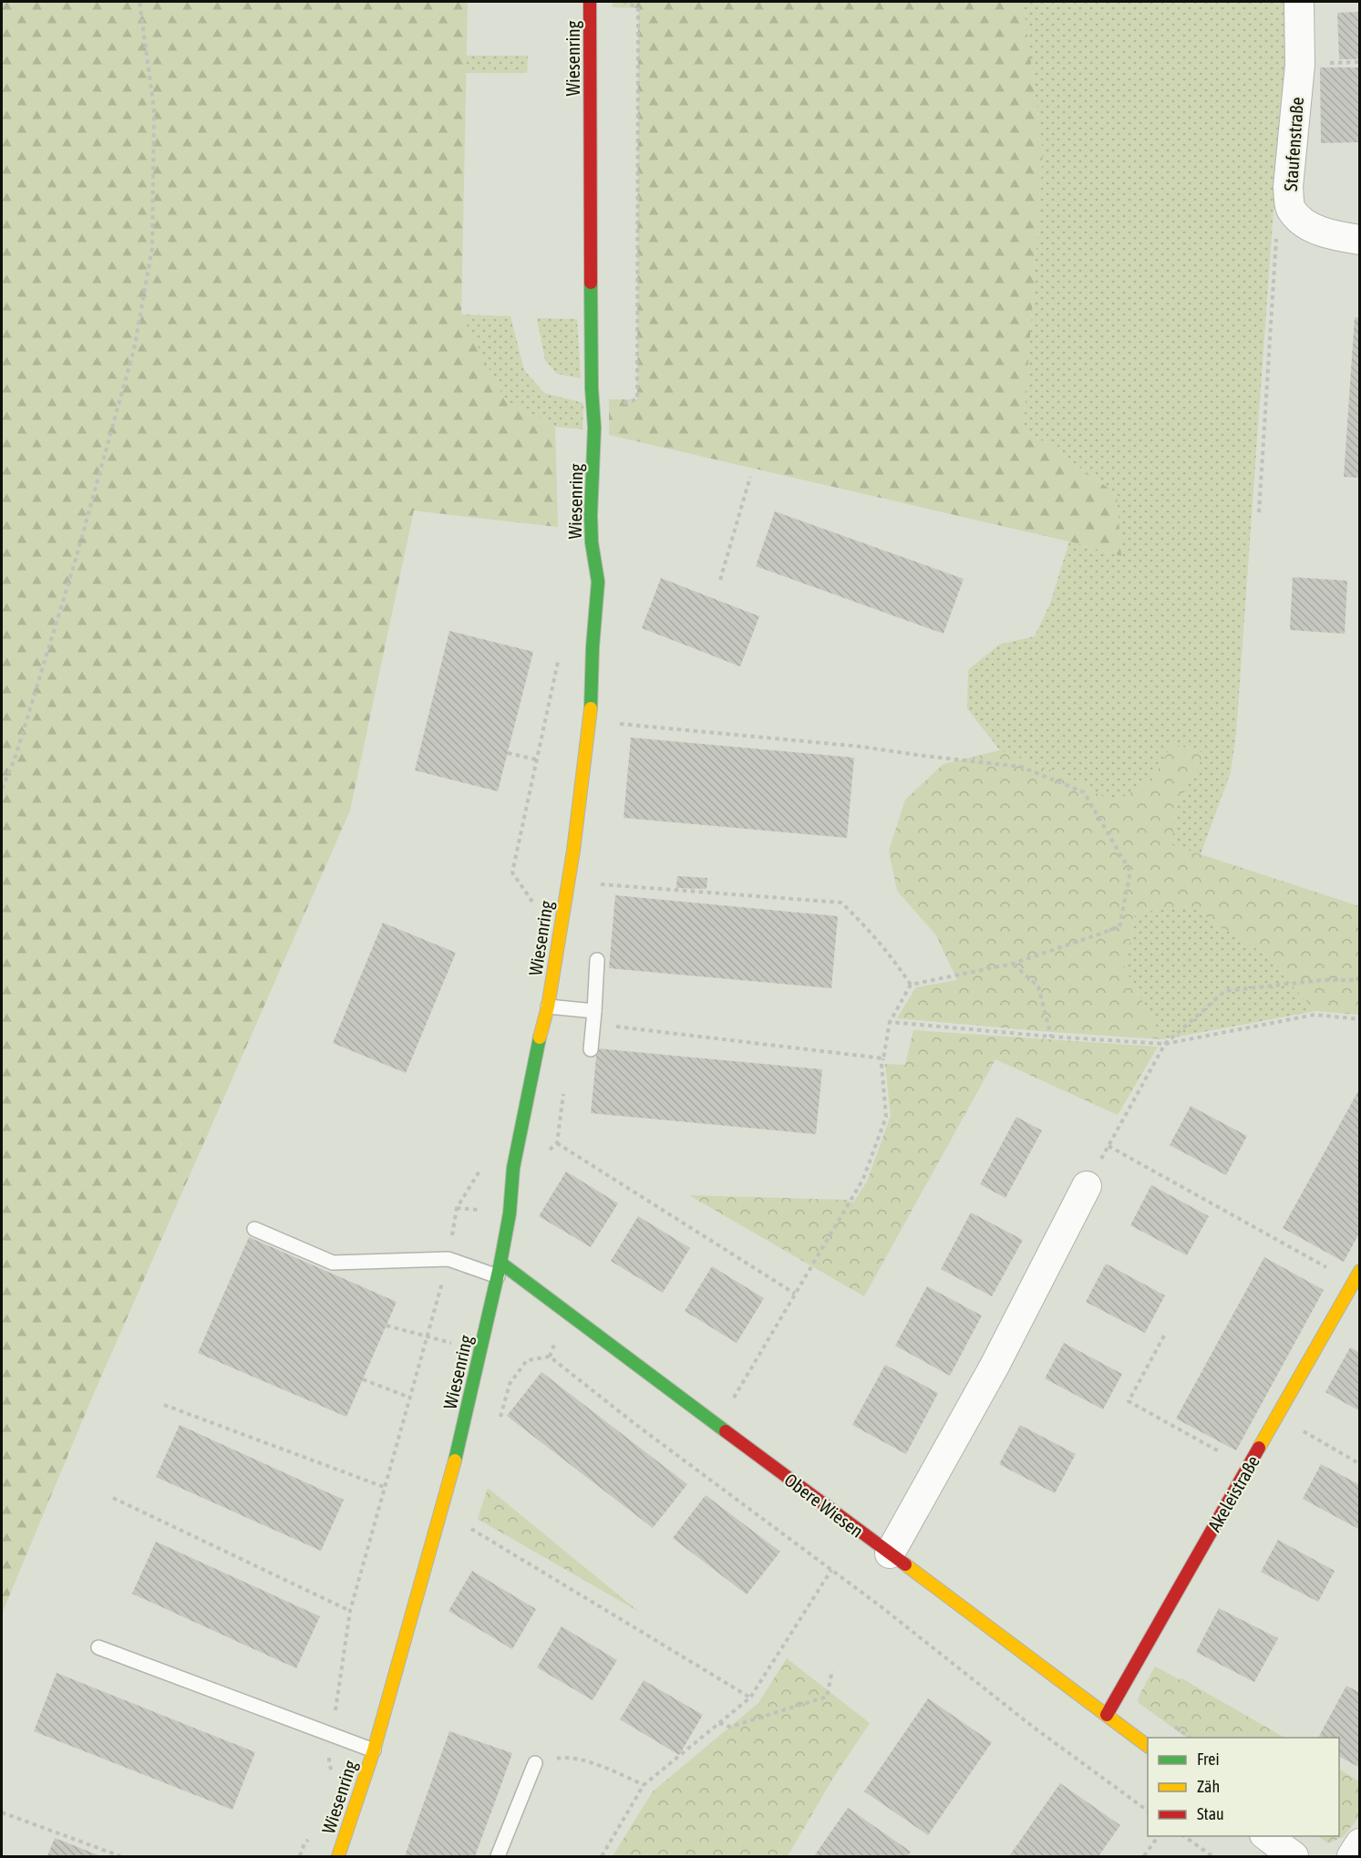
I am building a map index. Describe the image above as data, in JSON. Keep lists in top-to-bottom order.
{
  "streets": {
    "street": [
      "Wiesenring",
      "Staufenstraße",
      "Akeleistraße",
      "Obere Wiesen"
    ]
  },
  "crossings": [
    ["Wiesenring", "Obere Wiesen"],
    ["Akeleistraße", "Obere Wiesen"]
  ],
  "legend": ["Frei", "Zäh", "Stau"]
}
